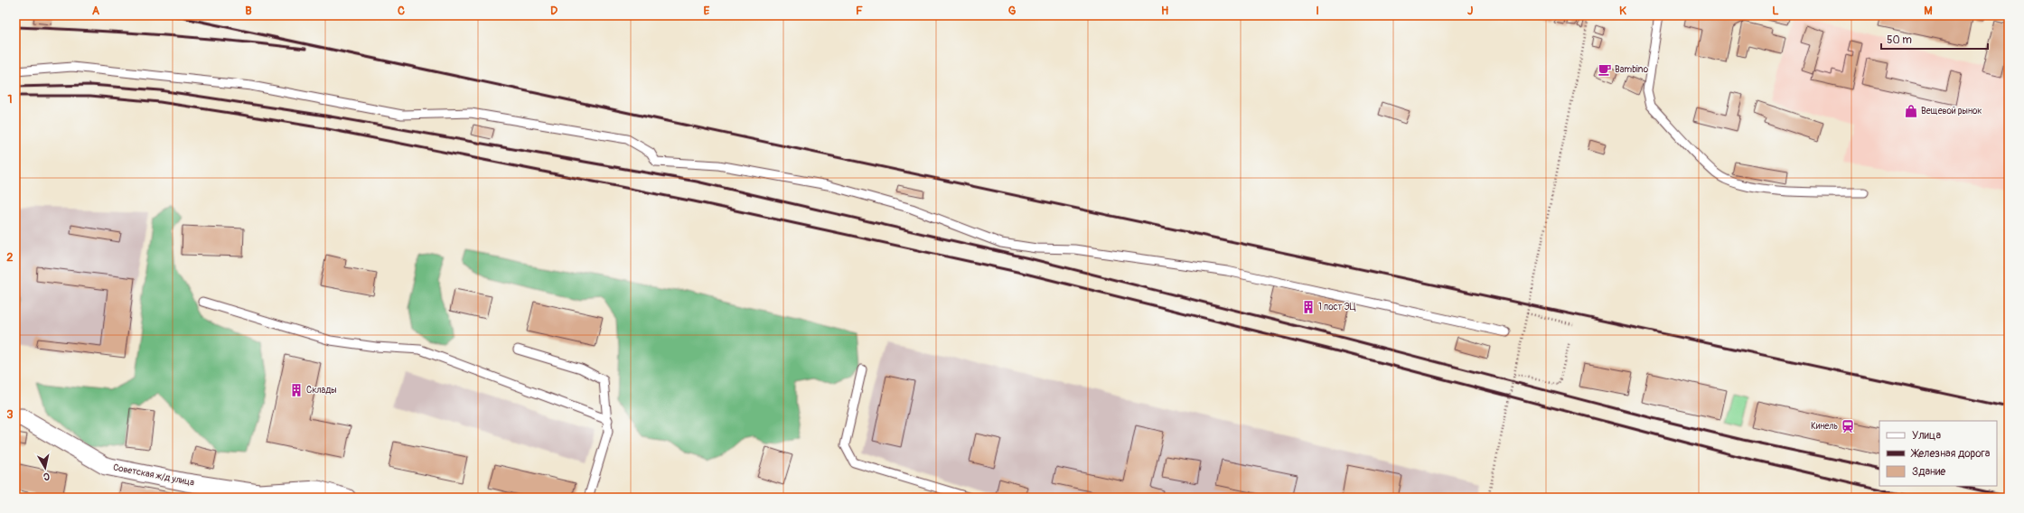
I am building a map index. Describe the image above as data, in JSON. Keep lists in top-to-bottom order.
{
  "streets": {
    "street": ["Советская ж/д улица"]
  },
  "places": {
    "cafe": ["Bambino"],
    "shop": ["Вещевой рынок"],
    "building": ["1 пост ЭЦ", "Склады"],
    "station": ["Кинель"]
  },
  "legend": ["Улица", "Железная дорога", "Здание"],
  "scale_bar": "50 m",
  "north": "bottom",
  "grid": {
    "columns": [
      "A",
      "B",
      "C",
      "D",
      "E",
      "F",
      "G",
      "H",
      "I",
      "J",
      "K",
      "L",
      "M"
    ],
    "rows": ["1", "2", "3"]
  }
}
